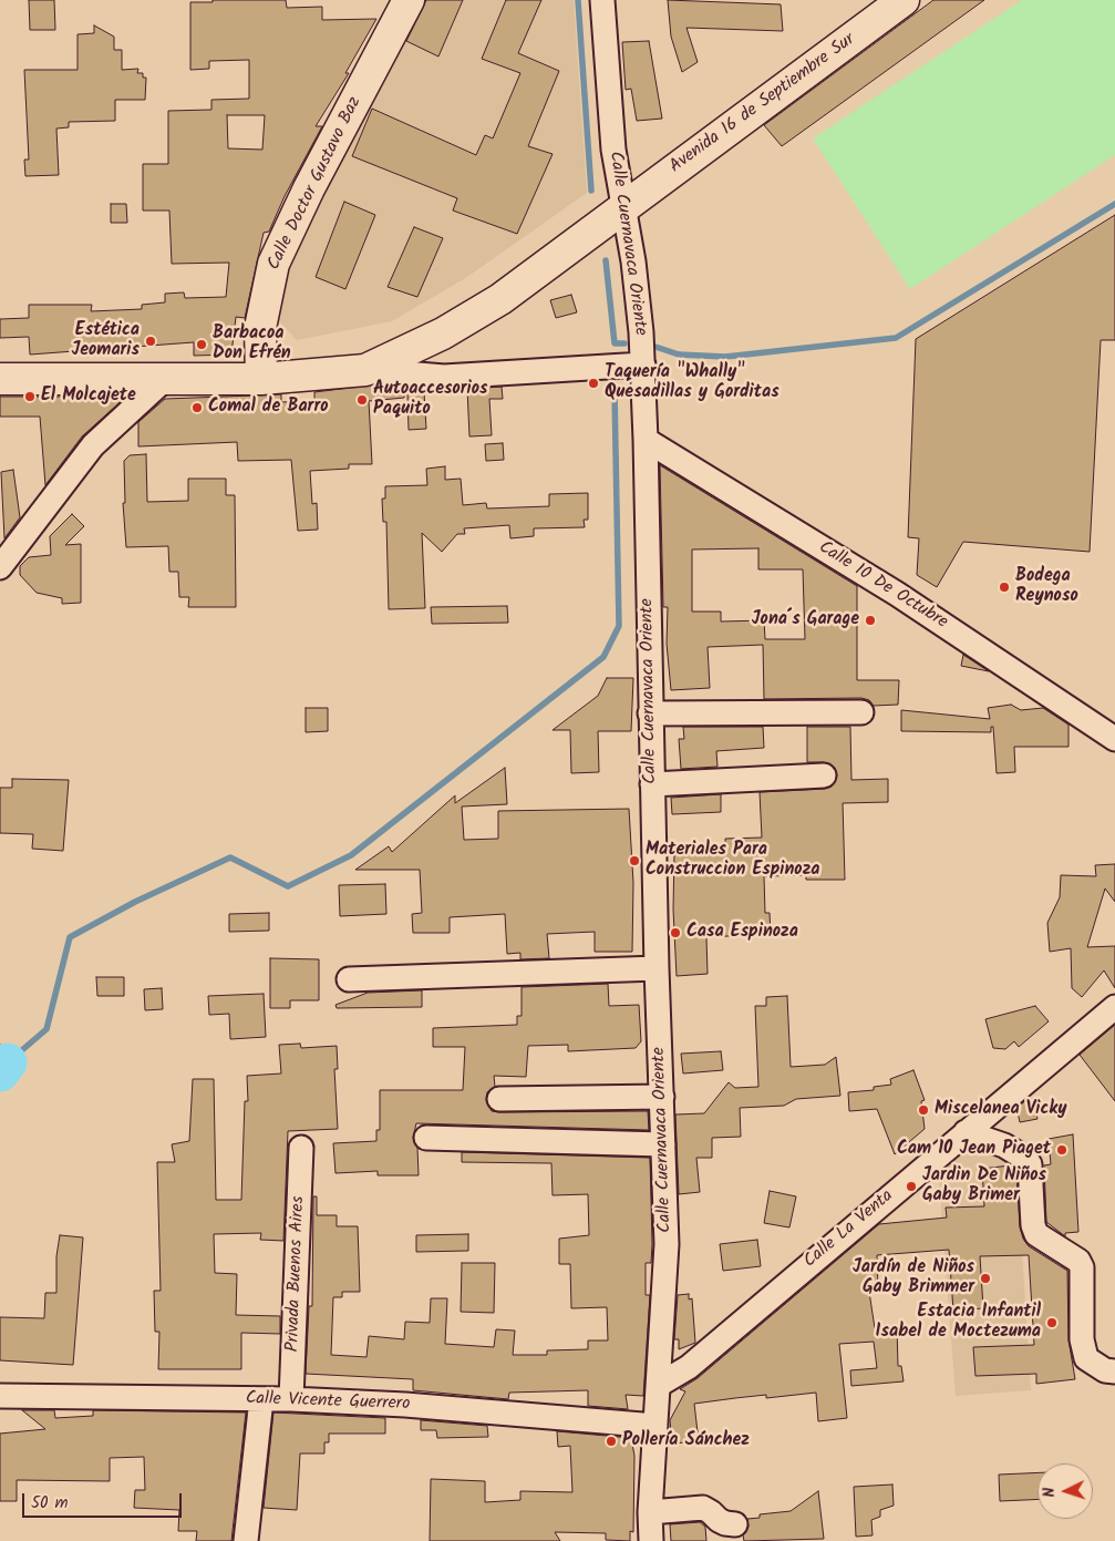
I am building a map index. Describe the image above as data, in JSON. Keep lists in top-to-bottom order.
{
  "streets": {
    "main road": ["Avenida 16 de Septiembre Sur", "Calle Doctor Gustavo Baz"],
    "street": [
      "Calle Cuernavaca Oriente",
      "Calle 10 De Octubre",
      "Calle La Venta",
      "Privada Buenos Aires",
      "Calle Vicente Guerrero"
    ]
  },
  "crossings": [
    ["Avenida 16 de Septiembre Sur", "Calle Cuernavaca Oriente"],
    ["Calle Cuernavaca Oriente", "Calle 10 De Octubre"],
    ["Calle Cuernavaca Oriente", "Calle La Venta"],
    ["Calle Cuernavaca Oriente", "Calle Vicente Guerrero"],
    ["Privada Buenos Aires", "Calle Vicente Guerrero"]
  ],
  "places": [
    "Estética Jeomaris",
    "Barbacoa Don Efrén",
    "Taquería \"Whally\" Quesadillas y Gorditas",
    "El Molcajete",
    "Autoaccesorios Paquito",
    "Comal de Barro",
    "Bodega Reynoso",
    "Jona´s Garage",
    "Materiales Para Construccion Espinoza",
    "Casa Espinoza",
    "Miscelanea Vicky",
    "Cam 10 Jean Piaget",
    "Jardin De Niños Gaby Brimer",
    "Jardín de Niños Gaby Brimmer",
    "Estacia Infantil Isabel de Moctezuma",
    "Pollería Sánchez"
  ],
  "scale_bar": "50 m",
  "north": "left"
}
